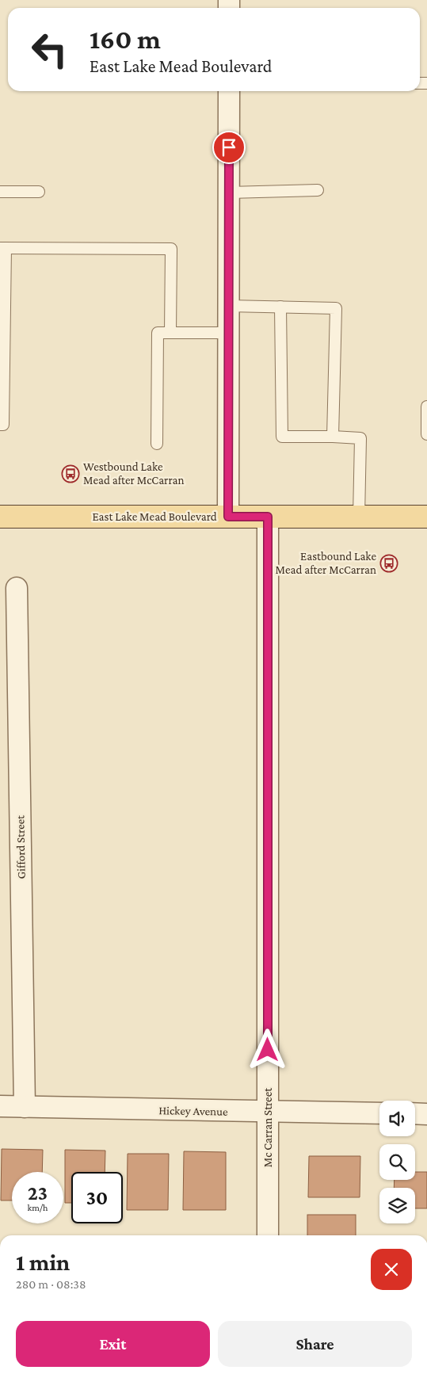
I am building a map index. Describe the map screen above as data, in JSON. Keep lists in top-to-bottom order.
{
  "streets": {
    "main road": ["East Lake Mead Boulevard"],
    "street": ["Gifford Street", "Hickey Avenue", "Mc Carran Street"]
  },
  "crossings": [
    ["East Lake Mead Boulevard", "Mc Carran Street"],
    ["Gifford Street", "Hickey Avenue"],
    ["Hickey Avenue", "Mc Carran Street"]
  ],
  "places": {
    "bus stop": ["Westbound Lake Mead after McCarran", "Eastbound Lake Mead after McCarran"]
  },
  "page": {
    "turn": ["160 m", "East Lake Mead Boulevard"],
    "speed": "23 km/h",
    "limit": "30",
    "heading": ["1 min", "280 m · 08:38"],
    "buttons": ["Exit", "Share"]
  }
}
